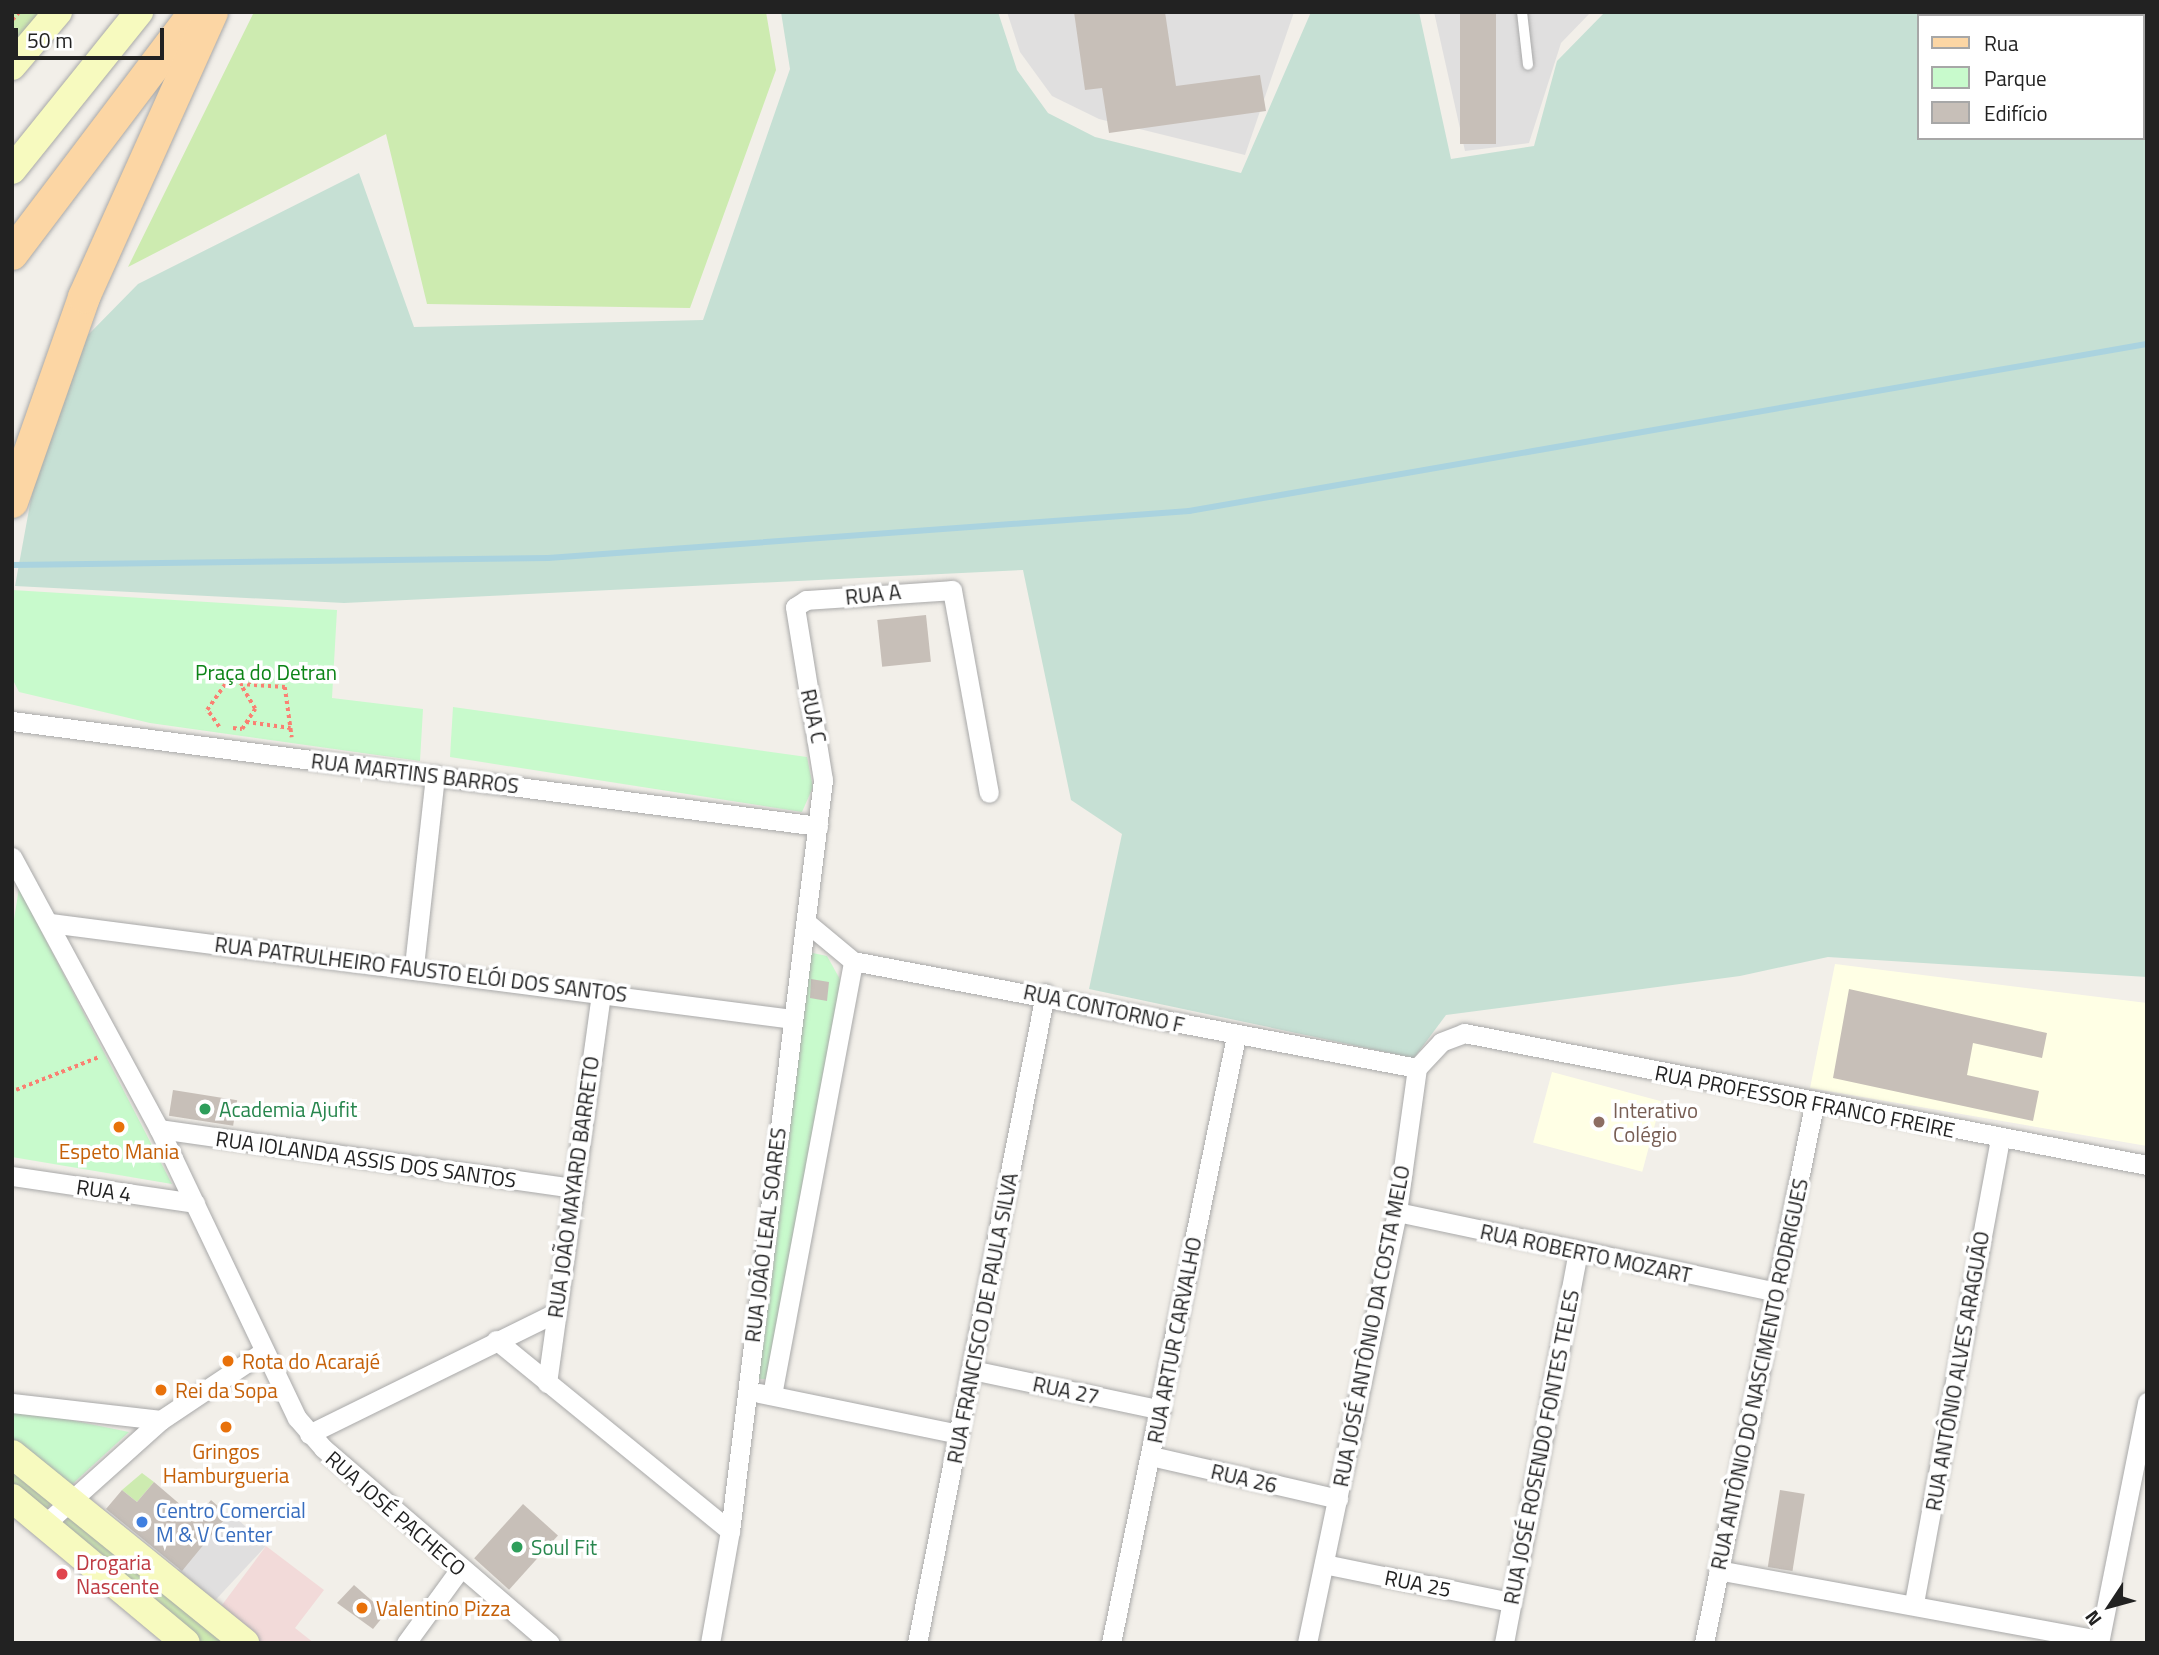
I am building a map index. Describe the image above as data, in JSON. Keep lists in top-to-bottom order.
{
  "streets": {
    "street": [
      "RUA A",
      "RUA C",
      "RUA MARTINS BARROS",
      "RUA PATRULHEIRO FAUSTO ELÓI DOS SANTOS",
      "RUA CONTORNO F",
      "RUA PROFESSOR FRANCO FREIRE",
      "RUA IOLANDA ASSIS DOS SANTOS",
      "RUA JOÃO MAYARD BARRETO",
      "RUA 4",
      "RUA JOÃO LEAL SOARES",
      "RUA ROBERTO MOZART",
      "RUA FRANCISCO DE PAULA SILVA",
      "RUA JOSÉ ANTÔNIO DA COSTA MELO",
      "RUA ARTUR CARVALHO",
      "RUA ANTÔNIO ALVES ARAGUÃO",
      "RUA ANTÔNIO DO NASCIMENTO RODRIGUES",
      "RUA 27",
      "RUA JOSÉ ROSENDO FONTES TELES",
      "RUA 26",
      "RUA JOSÉ PACHECO",
      "RUA 25"
    ]
  },
  "crossings": [
    ["RUA A", "RUA C"],
    ["RUA C", "RUA MARTINS BARROS"],
    ["RUA C", "RUA JOÃO LEAL SOARES"],
    ["RUA MARTINS BARROS", "RUA JOÃO LEAL SOARES"],
    ["RUA PATRULHEIRO FAUSTO ELÓI DOS SANTOS", "RUA JOÃO MAYARD BARRETO"],
    ["RUA PATRULHEIRO FAUSTO ELÓI DOS SANTOS", "RUA JOÃO LEAL SOARES"],
    ["RUA PATRULHEIRO FAUSTO ELÓI DOS SANTOS", "RUA JOSÉ PACHECO"],
    ["RUA CONTORNO F", "RUA PROFESSOR FRANCO FREIRE"],
    ["RUA CONTORNO F", "RUA JOÃO LEAL SOARES"],
    ["RUA CONTORNO F", "RUA FRANCISCO DE PAULA SILVA"],
    ["RUA CONTORNO F", "RUA JOSÉ ANTÔNIO DA COSTA MELO"],
    ["RUA CONTORNO F", "RUA ARTUR CARVALHO"],
    ["RUA PROFESSOR FRANCO FREIRE", "RUA JOSÉ ANTÔNIO DA COSTA MELO"],
    ["RUA PROFESSOR FRANCO FREIRE", "RUA ANTÔNIO ALVES ARAGUÃO"],
    ["RUA PROFESSOR FRANCO FREIRE", "RUA ANTÔNIO DO NASCIMENTO RODRIGUES"],
    ["RUA IOLANDA ASSIS DOS SANTOS", "RUA JOÃO MAYARD BARRETO"],
    ["RUA IOLANDA ASSIS DOS SANTOS", "RUA JOSÉ PACHECO"],
    ["RUA 4", "RUA JOSÉ PACHECO"],
    ["RUA ROBERTO MOZART", "RUA JOSÉ ANTÔNIO DA COSTA MELO"],
    ["RUA ROBERTO MOZART", "RUA ANTÔNIO DO NASCIMENTO RODRIGUES"],
    ["RUA ROBERTO MOZART", "RUA JOSÉ ROSENDO FONTES TELES"],
    ["RUA FRANCISCO DE PAULA SILVA", "RUA 27"],
    ["RUA JOSÉ ANTÔNIO DA COSTA MELO", "RUA 26"],
    ["RUA JOSÉ ANTÔNIO DA COSTA MELO", "RUA 25"],
    ["RUA ARTUR CARVALHO", "RUA 27"],
    ["RUA ARTUR CARVALHO", "RUA 26"],
    ["RUA JOSÉ ROSENDO FONTES TELES", "RUA 25"]
  ],
  "parks": ["Praça do Detran"],
  "places": [
    "Academia Ajufit",
    "Interativo Colégio",
    "Espeto Mania",
    "Rota do Acarajé",
    "Rei da Sopa",
    "Gringos Hamburgueria",
    "Centro Comercial M & V Center",
    "Soul Fit",
    "Drogaria Nascente",
    "Valentino Pizza"
  ],
  "legend": ["Rua", "Parque", "Edifício"],
  "scale_bar": "50 m",
  "north": "bottom left"
}
